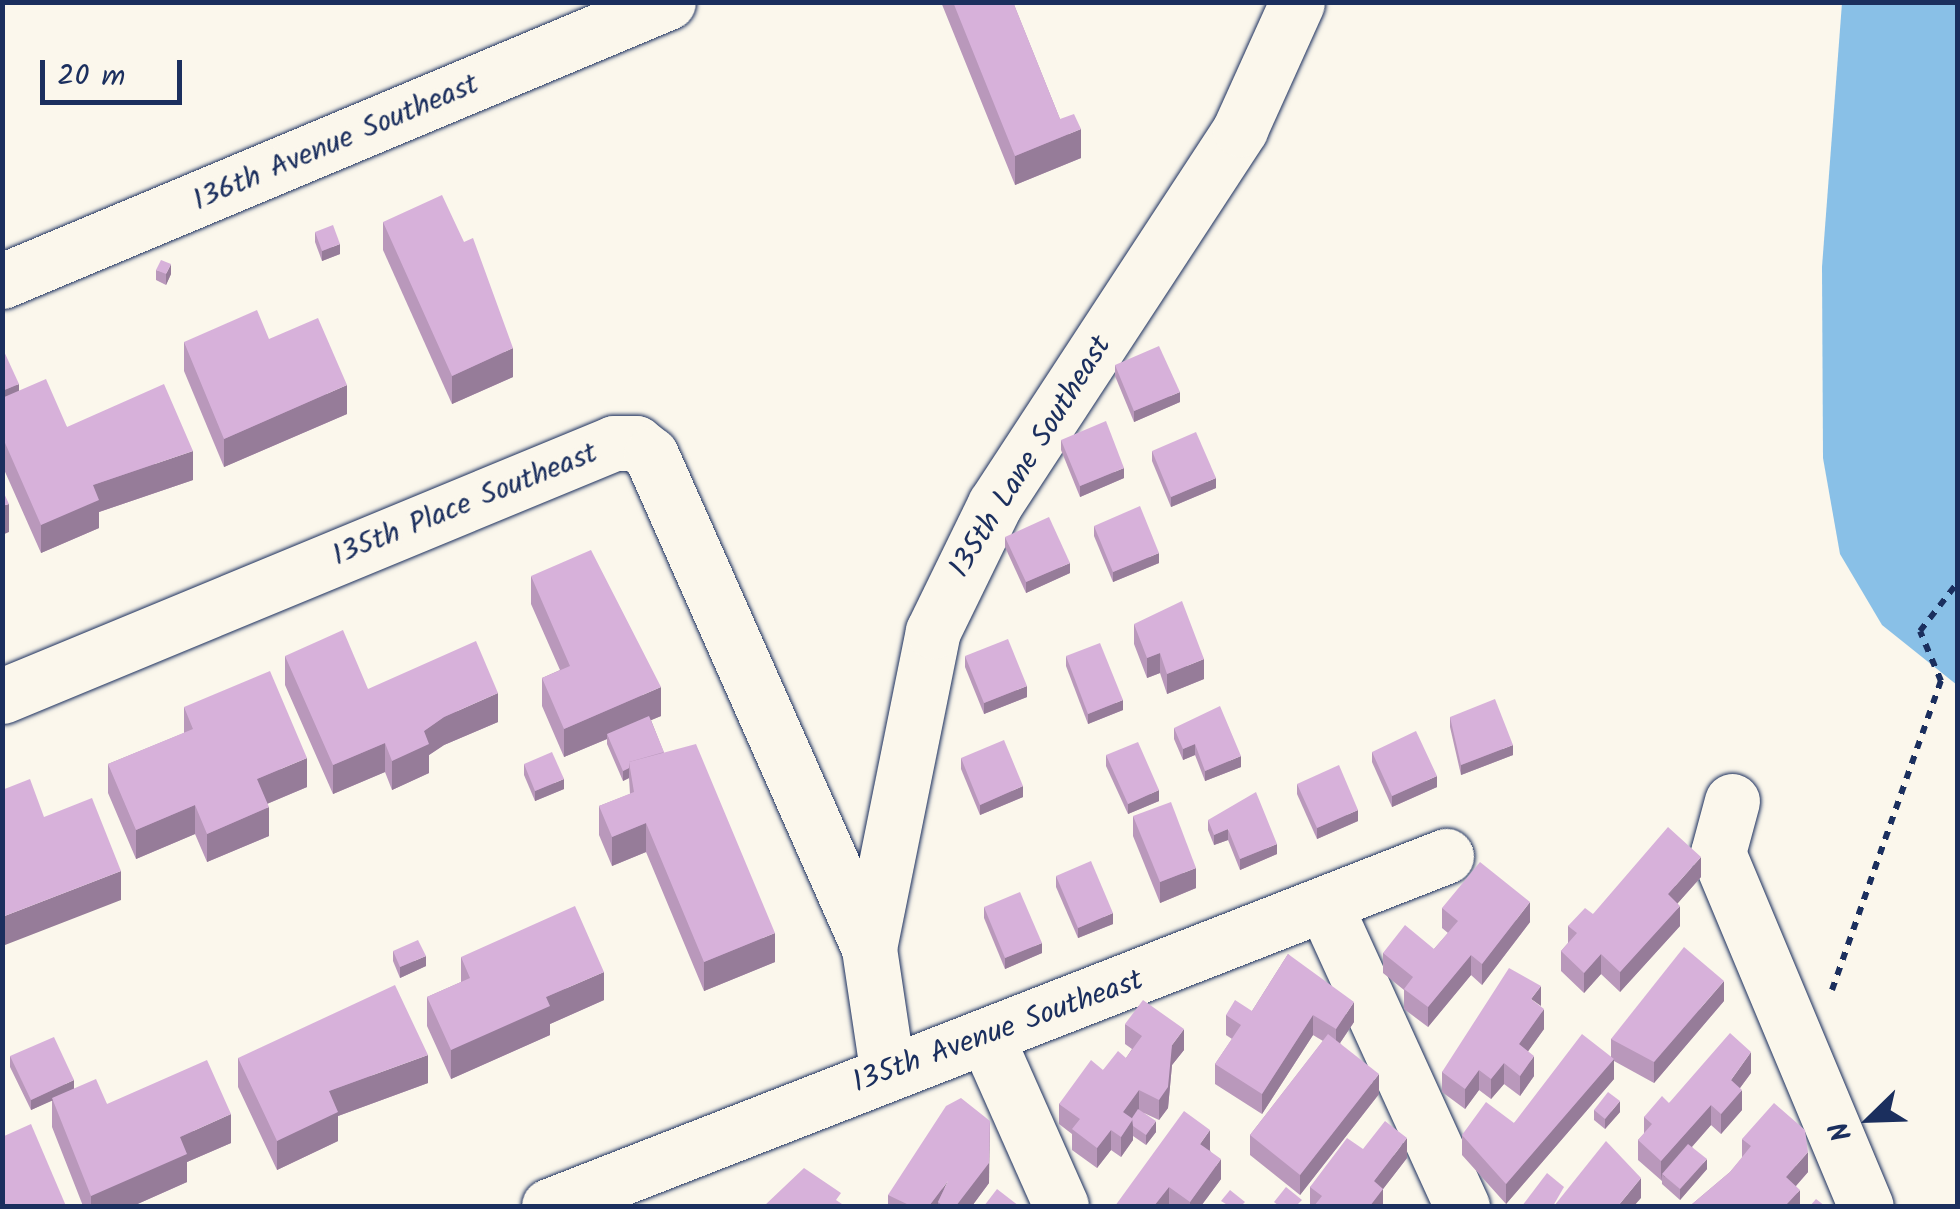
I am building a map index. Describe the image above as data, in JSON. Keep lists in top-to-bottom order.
{
  "streets": {
    "street": [
      "136th Avenue Southeast",
      "135th Lane Southeast",
      "135th Place Southeast",
      "135th Avenue Southeast"
    ]
  },
  "crossings": [
    ["135th Lane Southeast", "135th Place Southeast"],
    ["135th Lane Southeast", "135th Avenue Southeast"]
  ],
  "scale_bar": "20 m",
  "north": "bottom left"
}
